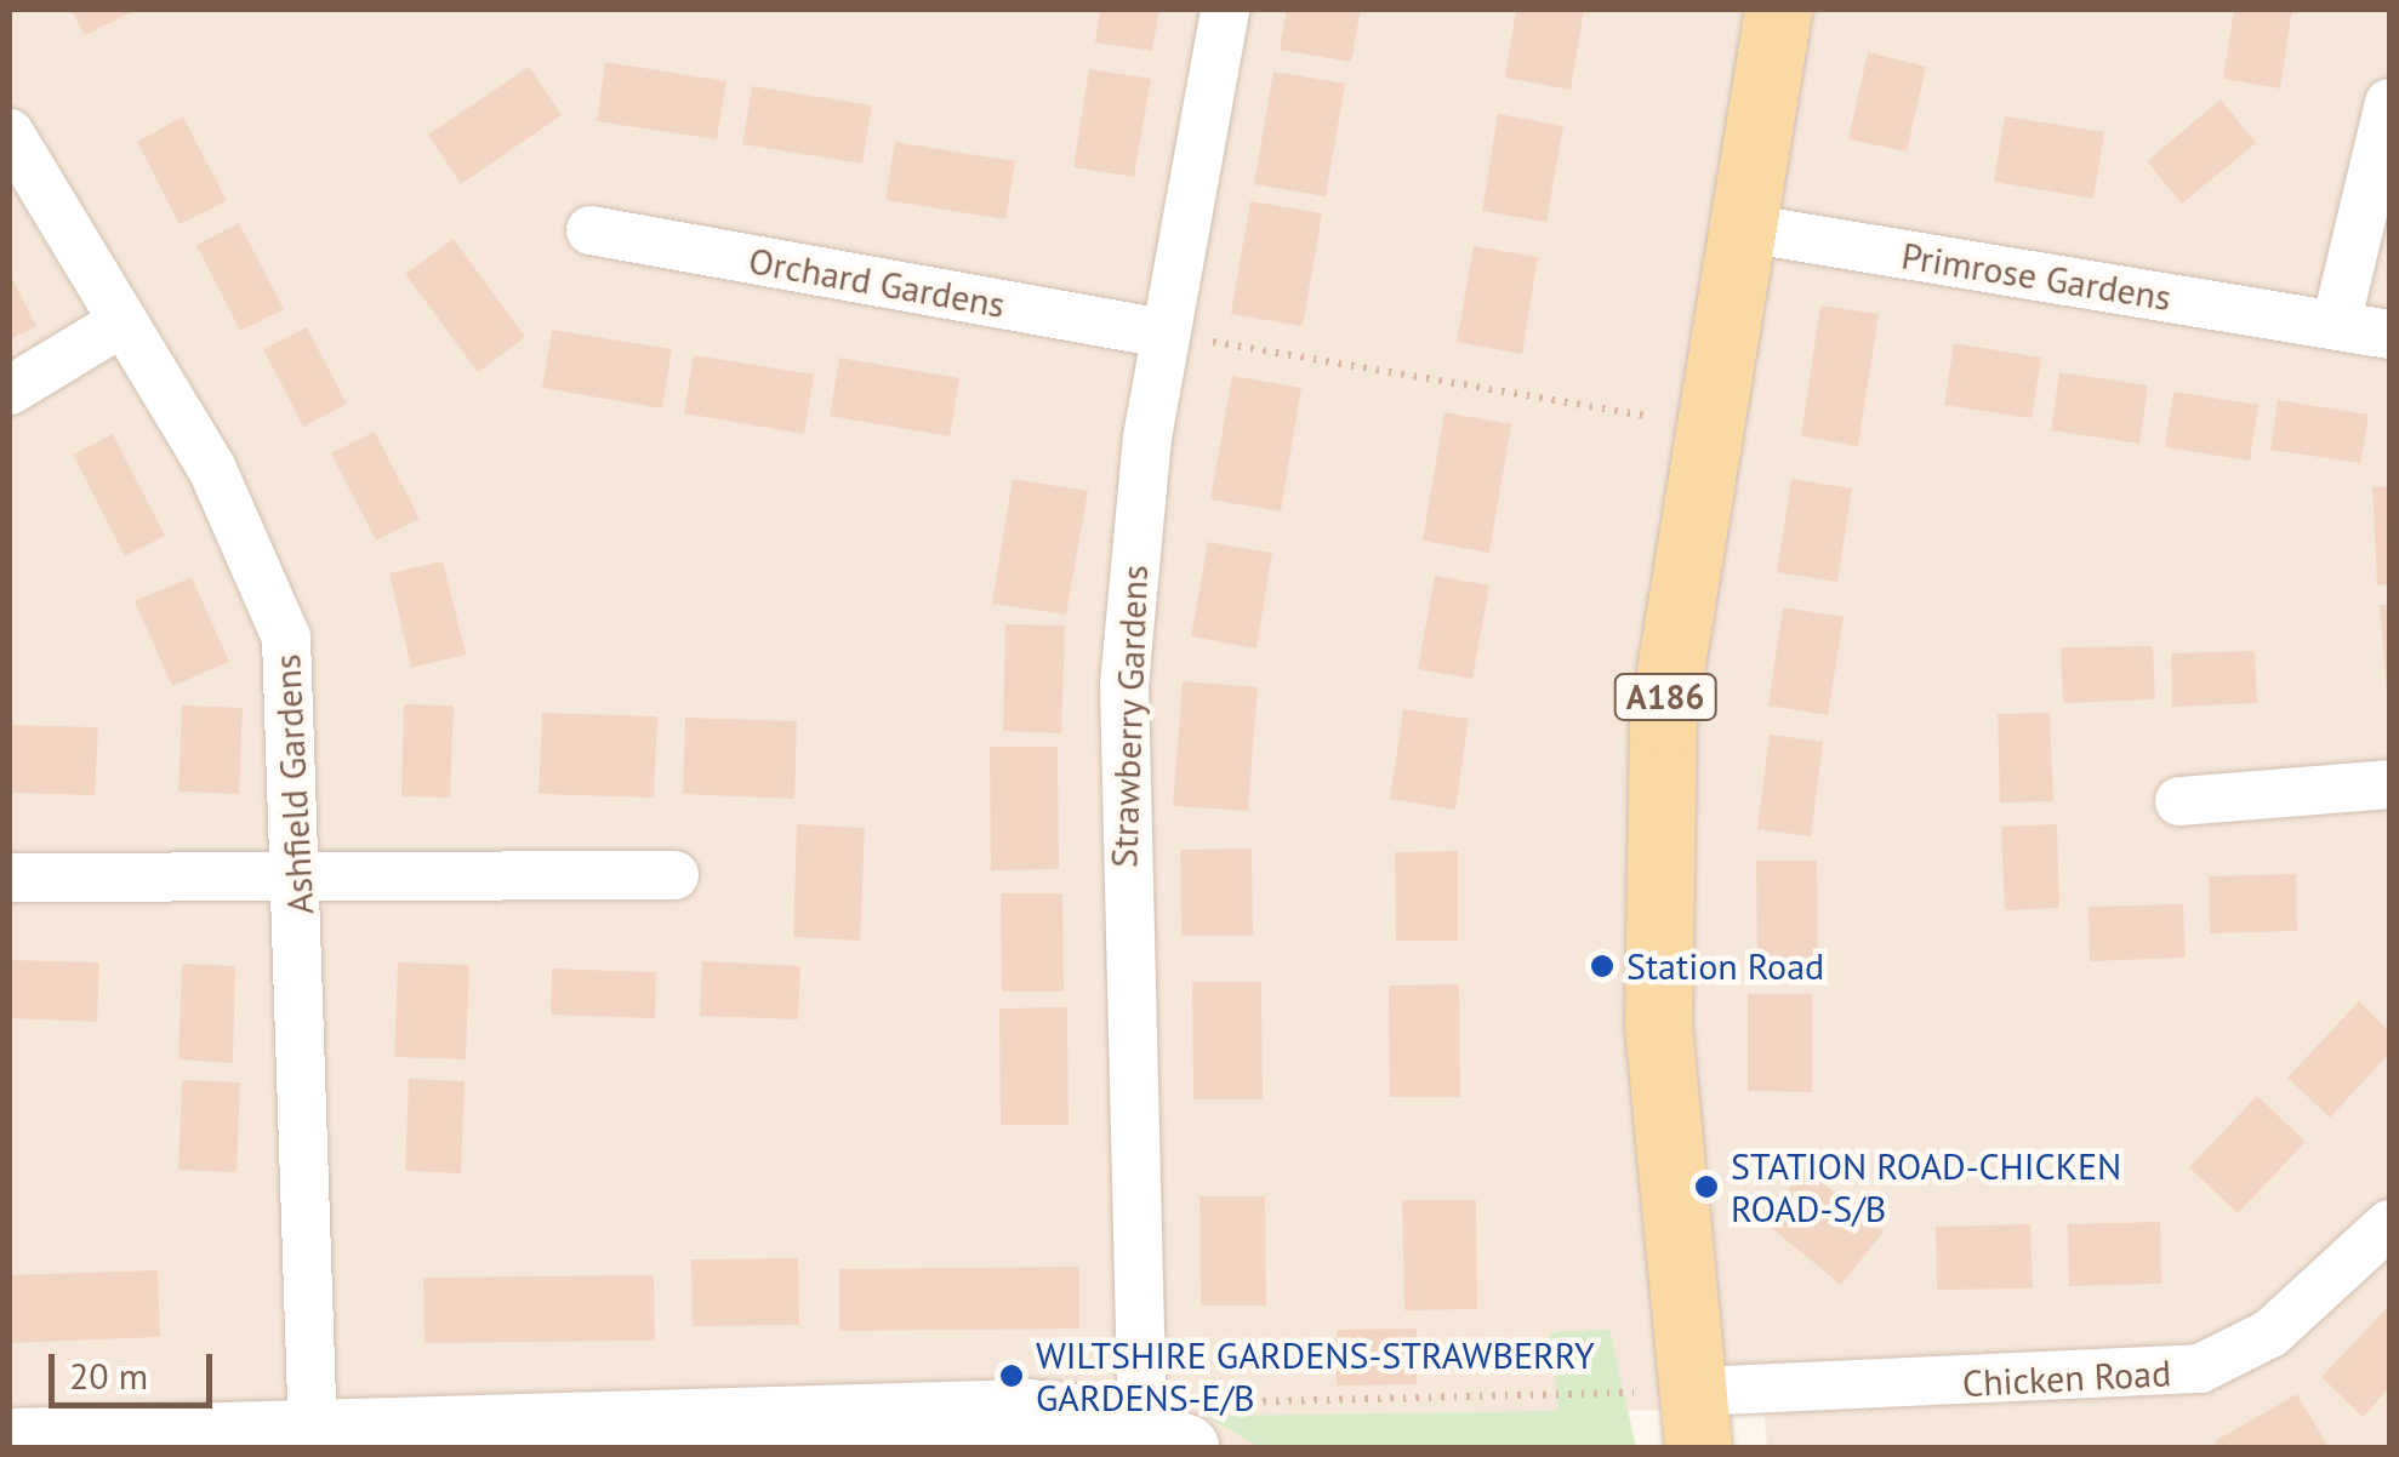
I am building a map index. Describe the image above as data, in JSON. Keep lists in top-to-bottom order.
{
  "streets": {
    "main road": ["A186"],
    "street": [
      "Primrose Gardens",
      "Orchard Gardens",
      "Strawberry Gardens",
      "Ashfield Gardens",
      "Chicken Road"
    ]
  },
  "crossings": [
    ["Primrose Gardens", "A186"],
    ["Orchard Gardens", "Strawberry Gardens"],
    ["A186", "Chicken Road"]
  ],
  "places": ["Station Road", "STATION ROAD-CHICKEN ROAD-S/B", "WILTSHIRE GARDENS-STRAWBERRY GARDENS-E/B"],
  "scale_bar": "20 m"
}
